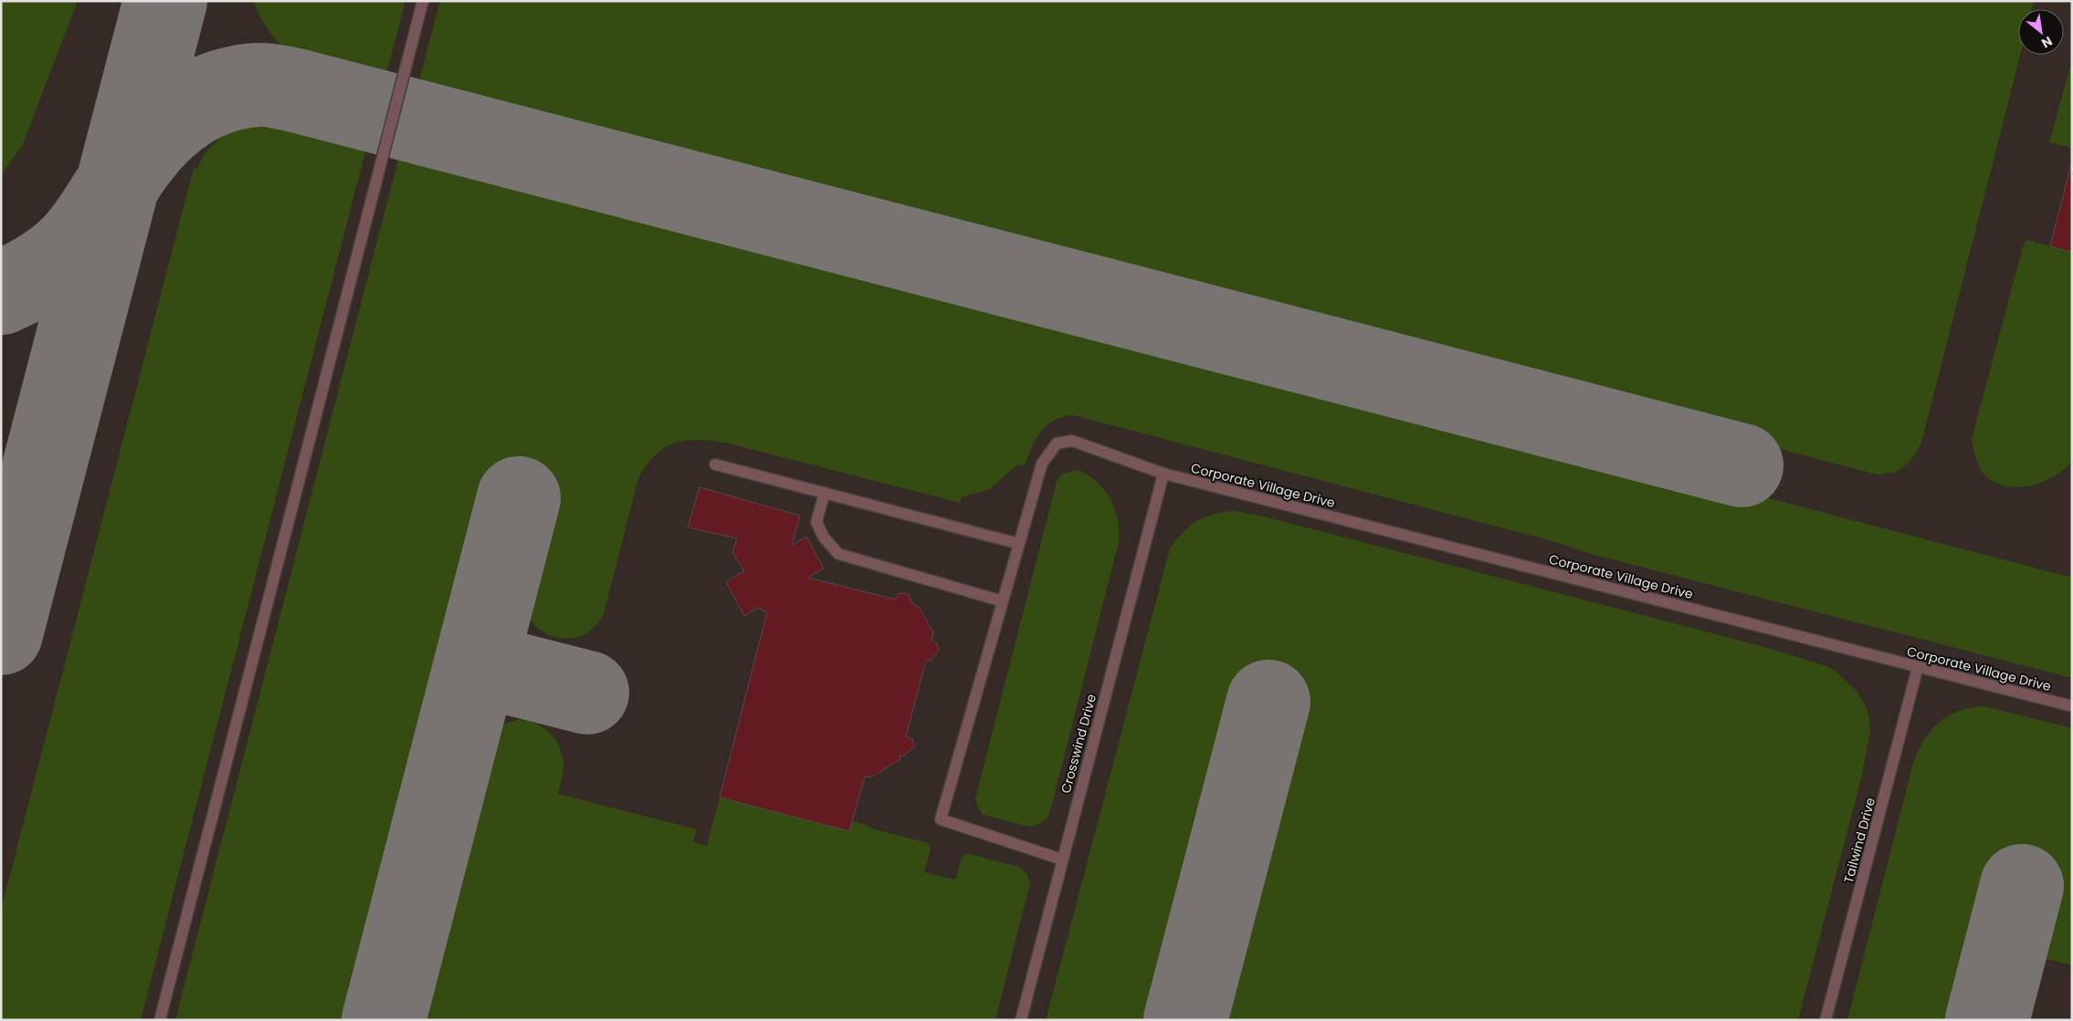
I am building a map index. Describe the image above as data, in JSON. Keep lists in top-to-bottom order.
{
  "streets": {
    "street": ["Corporate Village Drive", "Crosswind Drive", "Tailwind Drive"]
  },
  "crossings": [
    ["Corporate Village Drive", "Crosswind Drive"],
    ["Corporate Village Drive", "Tailwind Drive"]
  ],
  "north": "bottom right"
}
